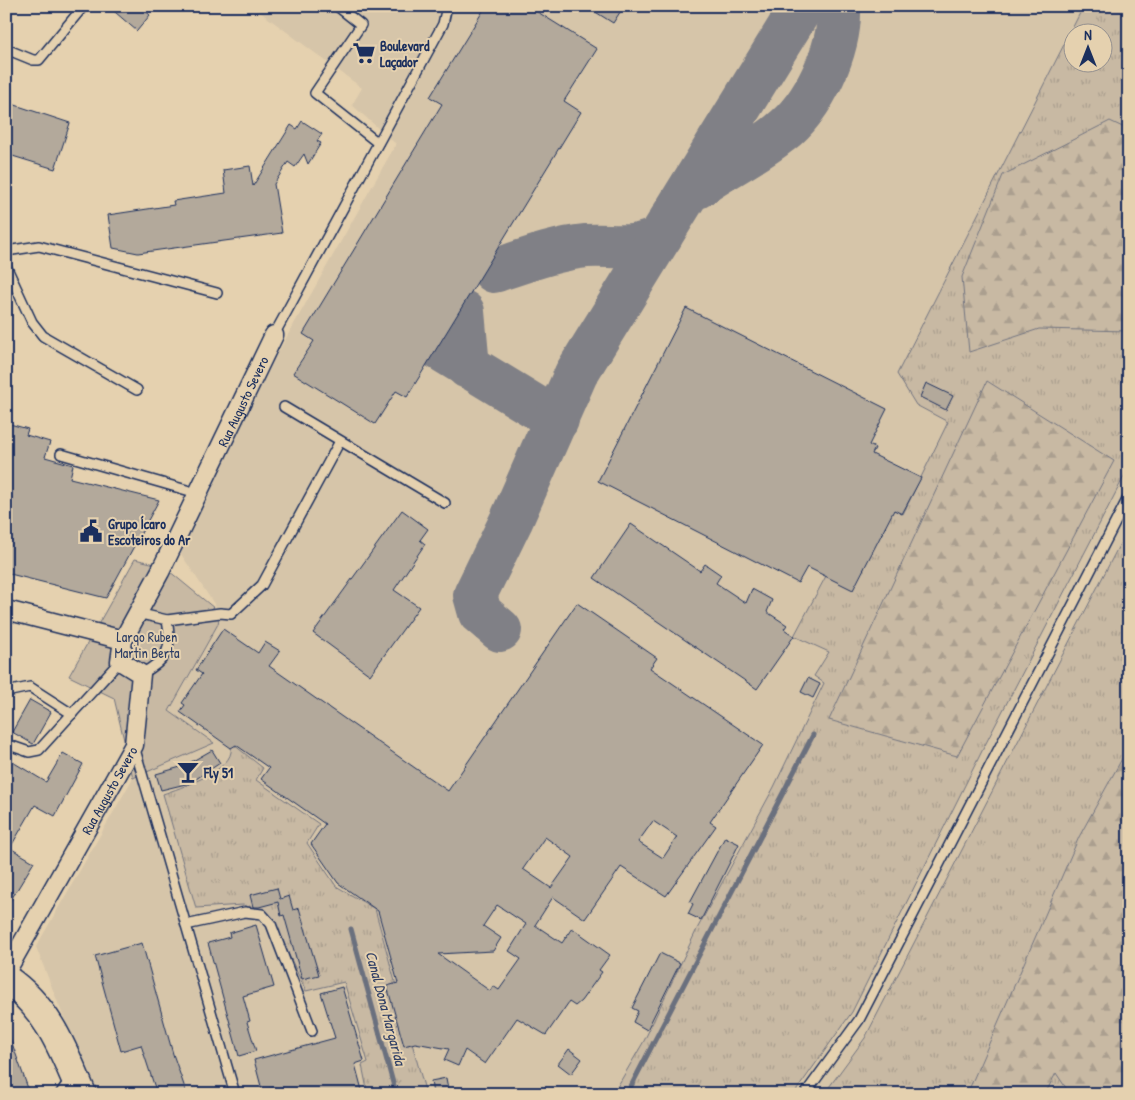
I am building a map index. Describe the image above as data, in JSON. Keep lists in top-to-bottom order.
{
  "streets": {
    "street": ["Rua Augusto Severo"]
  },
  "water": ["Canal Dona Margarida"],
  "parks": ["Largo Ruben Martin Berta"],
  "places": {
    "supermarket": ["Boulevard Laçador"],
    "public building": ["Grupo Ícaro Escoteiros do Ar"],
    "bar": ["Fly 51"]
  },
  "north": "top"
}
